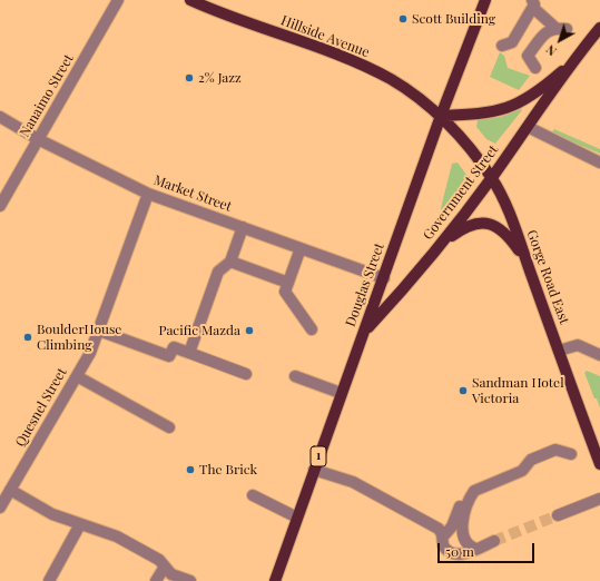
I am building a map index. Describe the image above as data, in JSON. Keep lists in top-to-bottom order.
{
  "streets": {
    "main road": [
      "Hillside Avenue",
      "Government Street",
      "Gorge Road East",
      "Douglas Street",
      "1"
    ],
    "street": ["Nanaimo Street", "Market Street", "Quesnel Street"]
  },
  "crossings": [
    ["Hillside Avenue", "Government Street"],
    ["Hillside Avenue", "Gorge Road East"],
    ["Hillside Avenue", "Douglas Street"],
    ["Nanaimo Street", "Market Street"],
    ["Government Street", "Gorge Road East"],
    ["Government Street", "Douglas Street"],
    ["Market Street", "Douglas Street"],
    ["Market Street", "Quesnel Street"],
    ["Gorge Road East", "Douglas Street"]
  ],
  "places": [
    "Scott Building",
    "2% Jazz",
    "Pacific Mazda",
    "BoulderHouse Climbing",
    "Sandman Hotel Victoria",
    "The Brick"
  ],
  "scale_bar": "50 m",
  "north": "bottom left"
}
